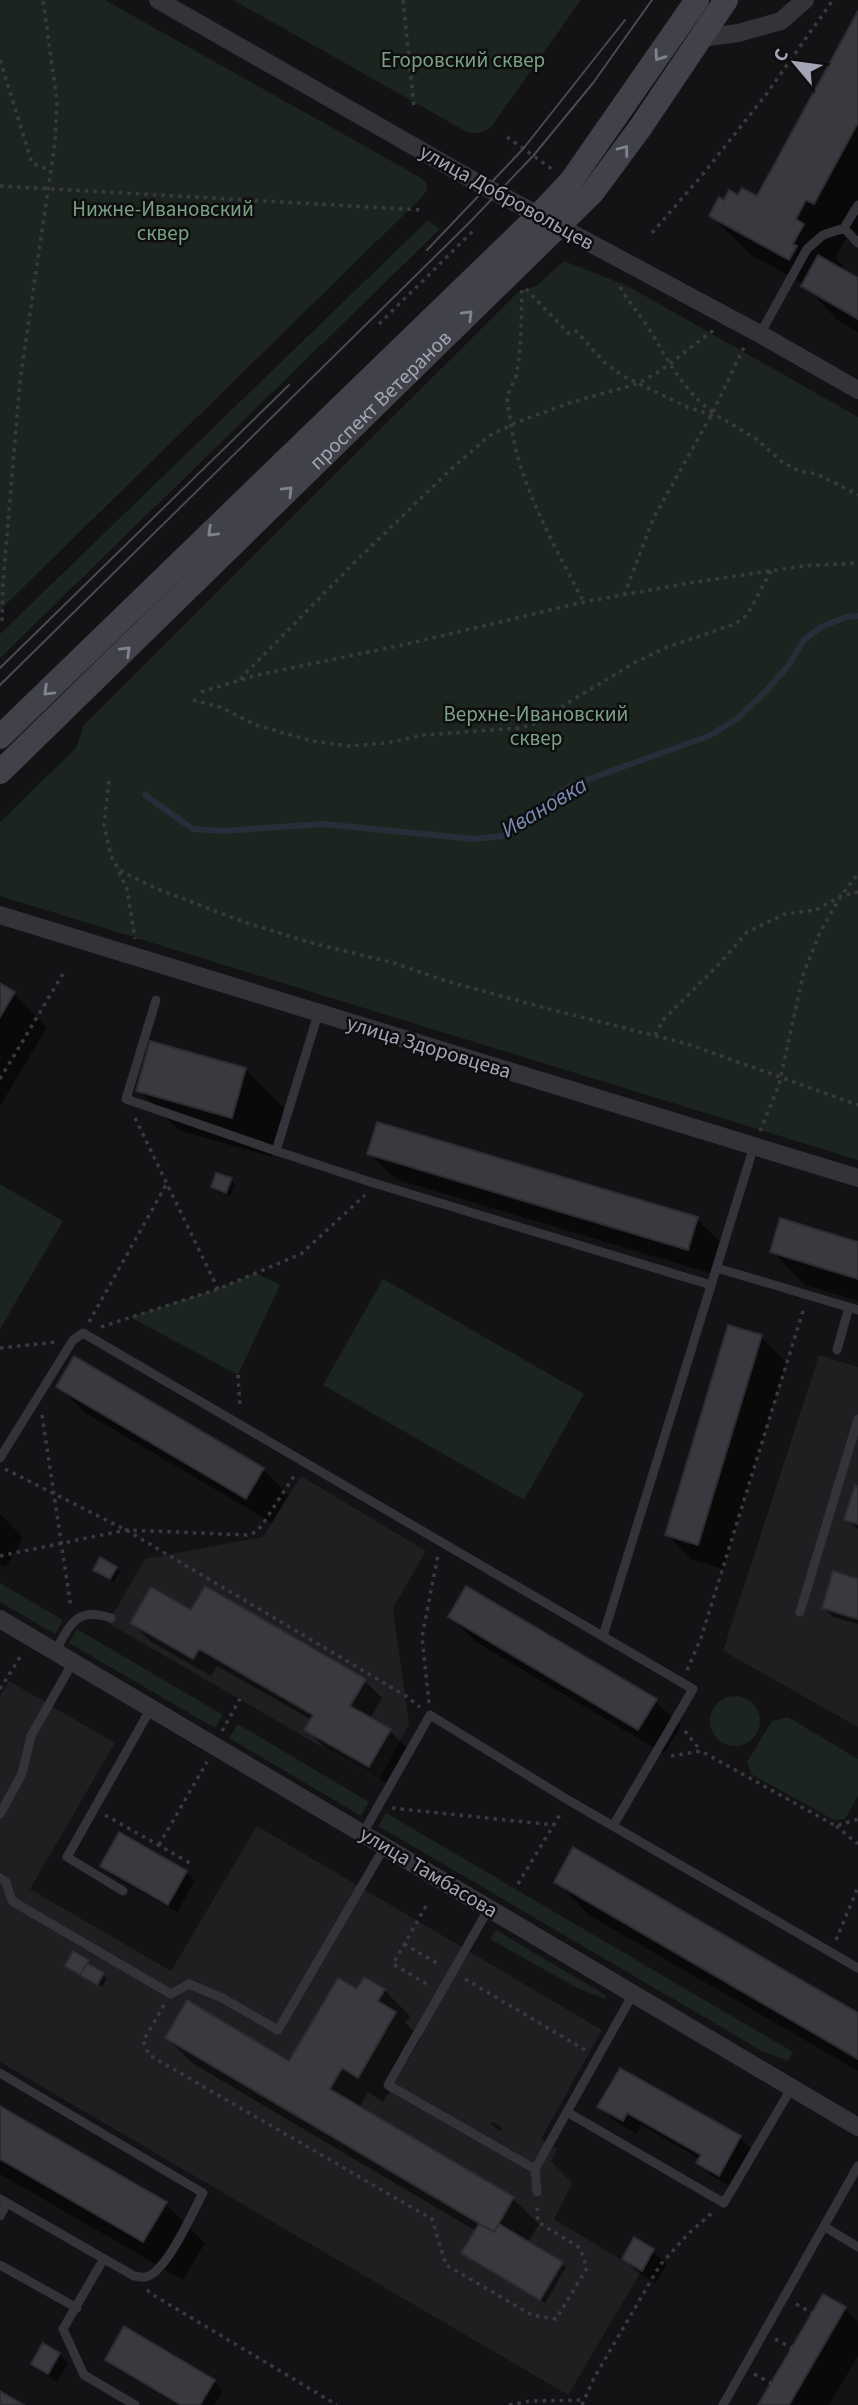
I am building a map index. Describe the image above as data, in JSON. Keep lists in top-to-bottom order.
{
  "streets": {
    "main road": ["проспект Ветеранов"],
    "street": ["улица Добровольцев", "улица Здоровцева", "улица Тамбасова"]
  },
  "crossings": [
    ["улица Добровольцев", "проспект Ветеранов"]
  ],
  "water": ["Ивановка"],
  "parks": ["Егоровский сквер", "Нижне-Ивановский сквер", "Верхне-Ивановский сквер"],
  "north": "top left"
}
